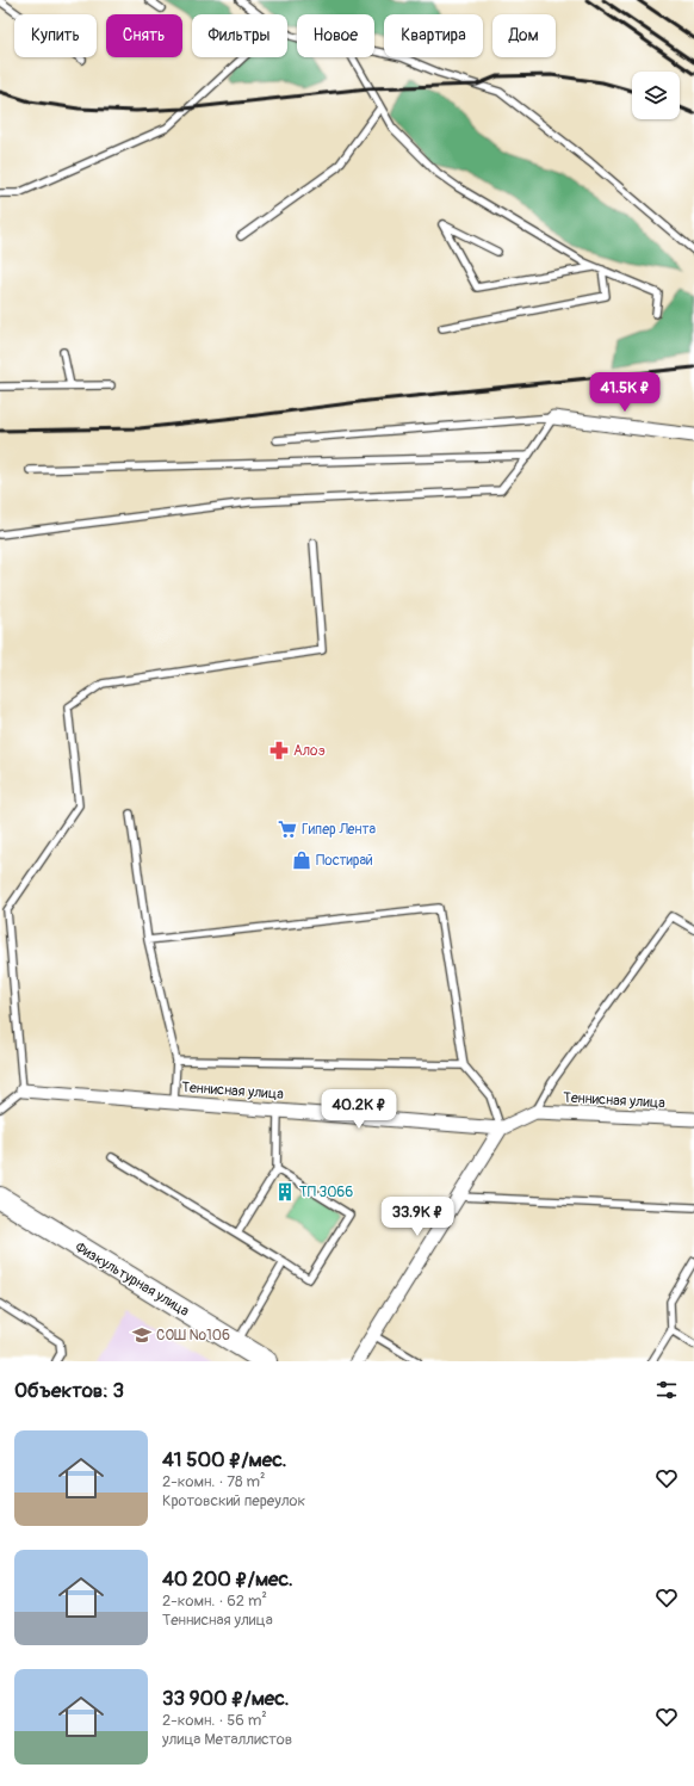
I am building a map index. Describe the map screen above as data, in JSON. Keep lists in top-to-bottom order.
{
  "streets": {
    "main road": ["Физкультурная улица"],
    "street": ["Теннисная улица"]
  },
  "places": {
    "pharmacy": ["Алоэ"],
    "supermarket": ["Гипер Лента"],
    "shop": ["Постирай"],
    "building": ["ТП 3066"],
    "school or university": ["СОШ №106"]
  },
  "page": {
    "chip": [
      "Купить",
      "Снять",
      "Фильтры",
      "Новое",
      "Квартира",
      "Дом"
    ],
    "price": ["41.5K ₽", "40.2K ₽", "33.9K ₽"],
    "heading": "Объектов: 3",
    "list": [
      {
        "name": "41 500 ₽/мес.",
        "note": "2-комн. · 78 m² · Кротовский переулок"
      },
      {
        "name": "40 200 ₽/мес.",
        "note": "2-комн. · 62 m² · Теннисная улица"
      },
      {
        "name": "33 900 ₽/мес.",
        "note": "2-комн. · 56 m² · улица Металлистов"
      }
    ]
  }
}
